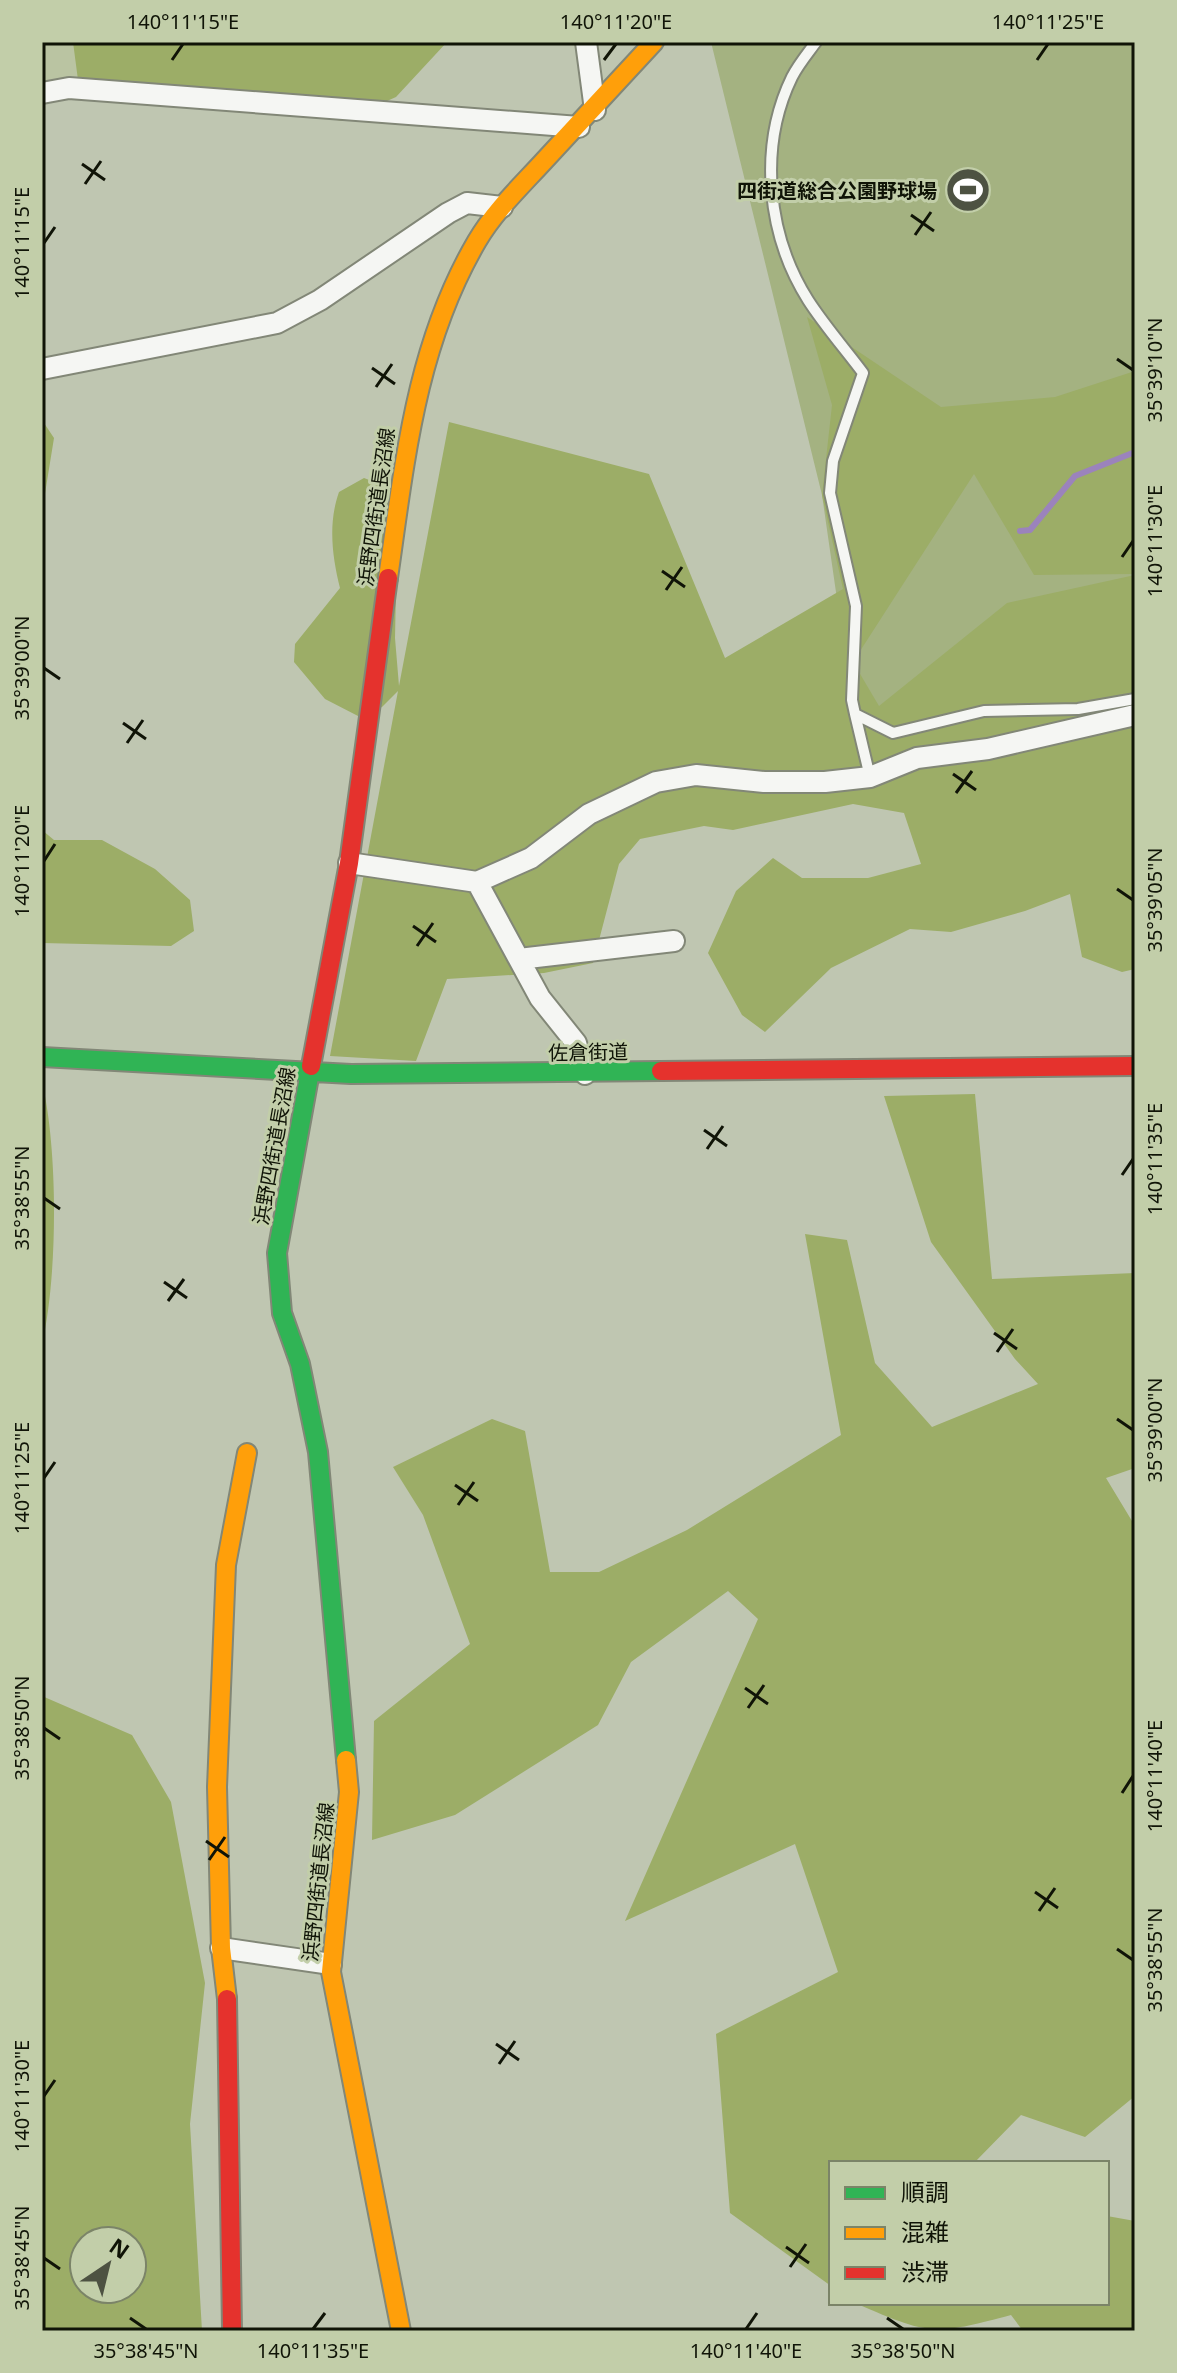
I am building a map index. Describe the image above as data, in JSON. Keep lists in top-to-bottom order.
{
  "streets": {
    "main road": ["浜野四街道長沼線", "佐倉街道"]
  },
  "crossings": [
    ["浜野四街道長沼線", "佐倉街道"]
  ],
  "places": {
    "sports": ["四街道総合公園野球場"]
  },
  "legend": ["順調", "混雑", "渋滞"],
  "north": "top right",
  "coordinates": [
    "140°11'15\"E",
    "140°11'20\"E",
    "140°11'25\"E",
    "35°39'10\"N",
    "140°11'30\"E",
    "35°39'00\"N",
    "35°39'05\"N",
    "140°11'35\"E",
    "35°38'55\"N",
    "35°38'50\"N",
    "140°11'40\"E",
    "35°38'45\"N"
  ]
}
